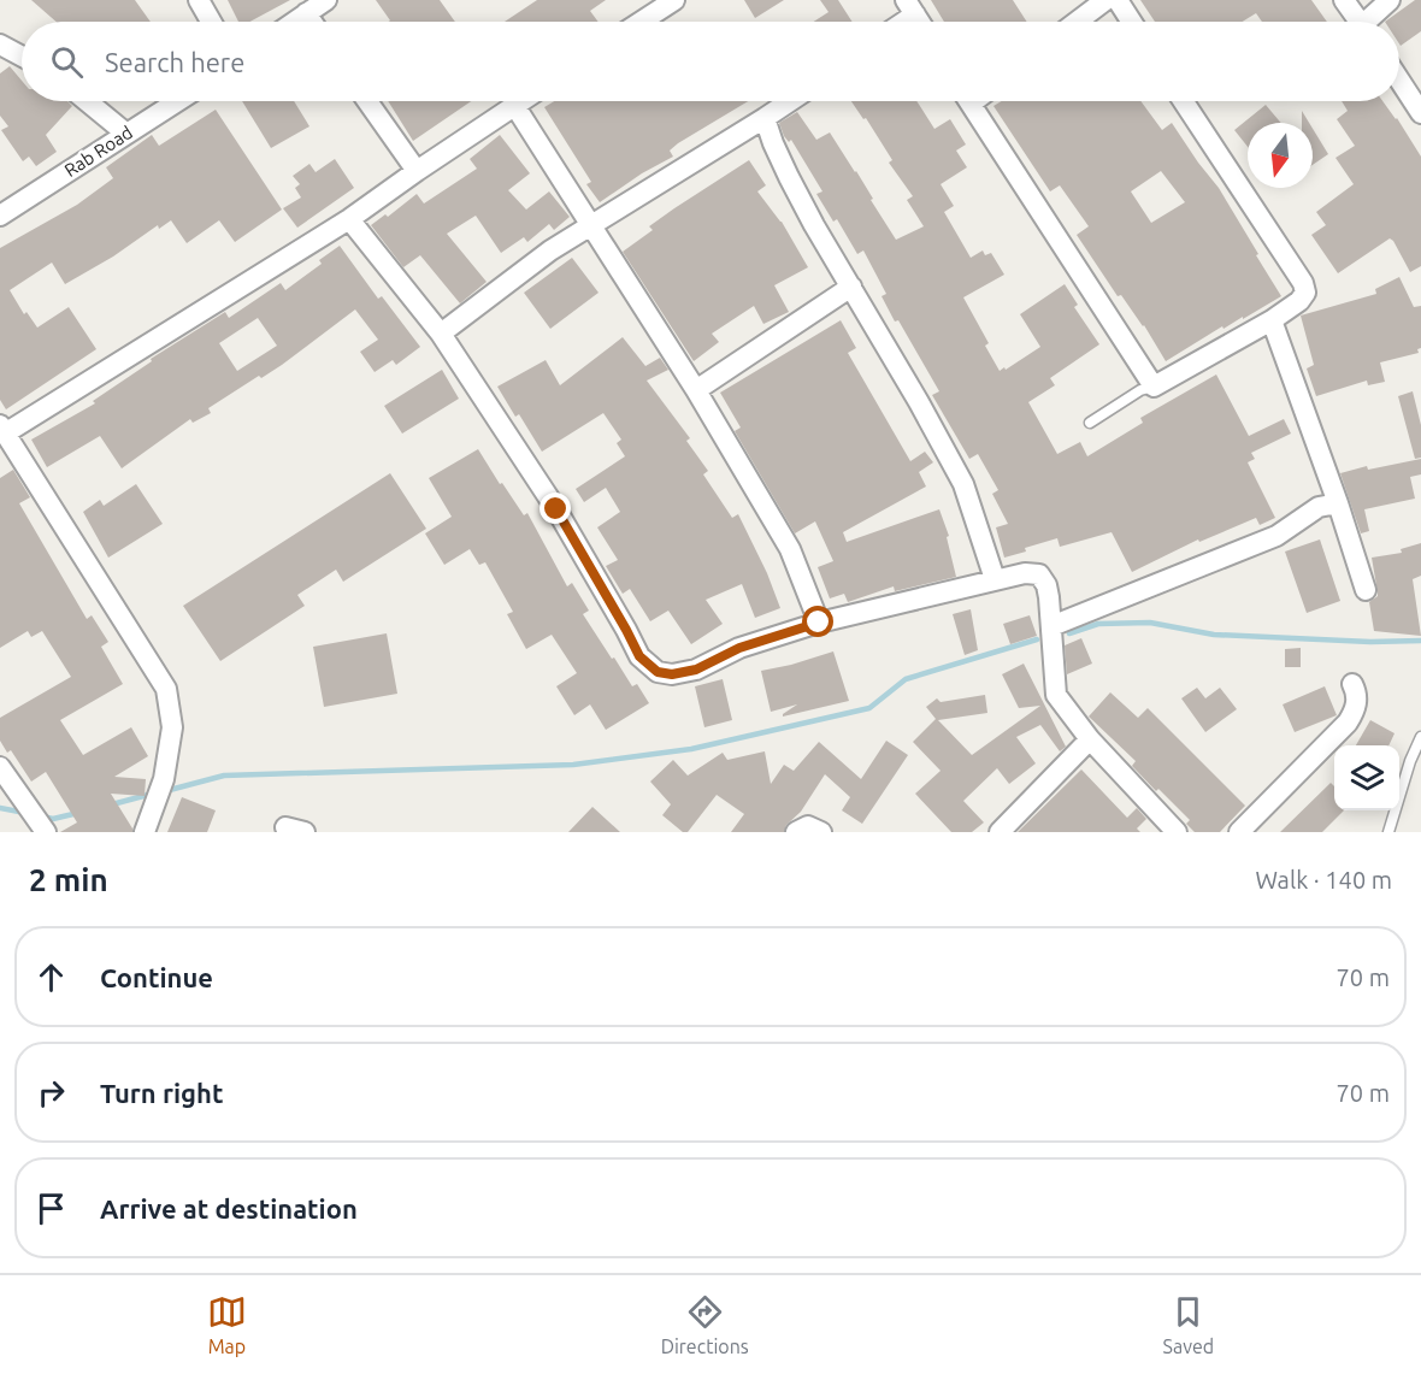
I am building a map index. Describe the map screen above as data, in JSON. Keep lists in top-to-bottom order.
{
  "streets": {
    "street": ["Rab Road"]
  },
  "north": "bottom",
  "page": {
    "search": "Search here",
    "heading": ["2 min", "Walk · 140 m"],
    "list": [
      ["Continue", "70 m"],
      ["Turn right", "70 m"],
      "Arrive at destination"
    ],
    "nav": ["Map", "Directions", "Saved"]
  }
}
